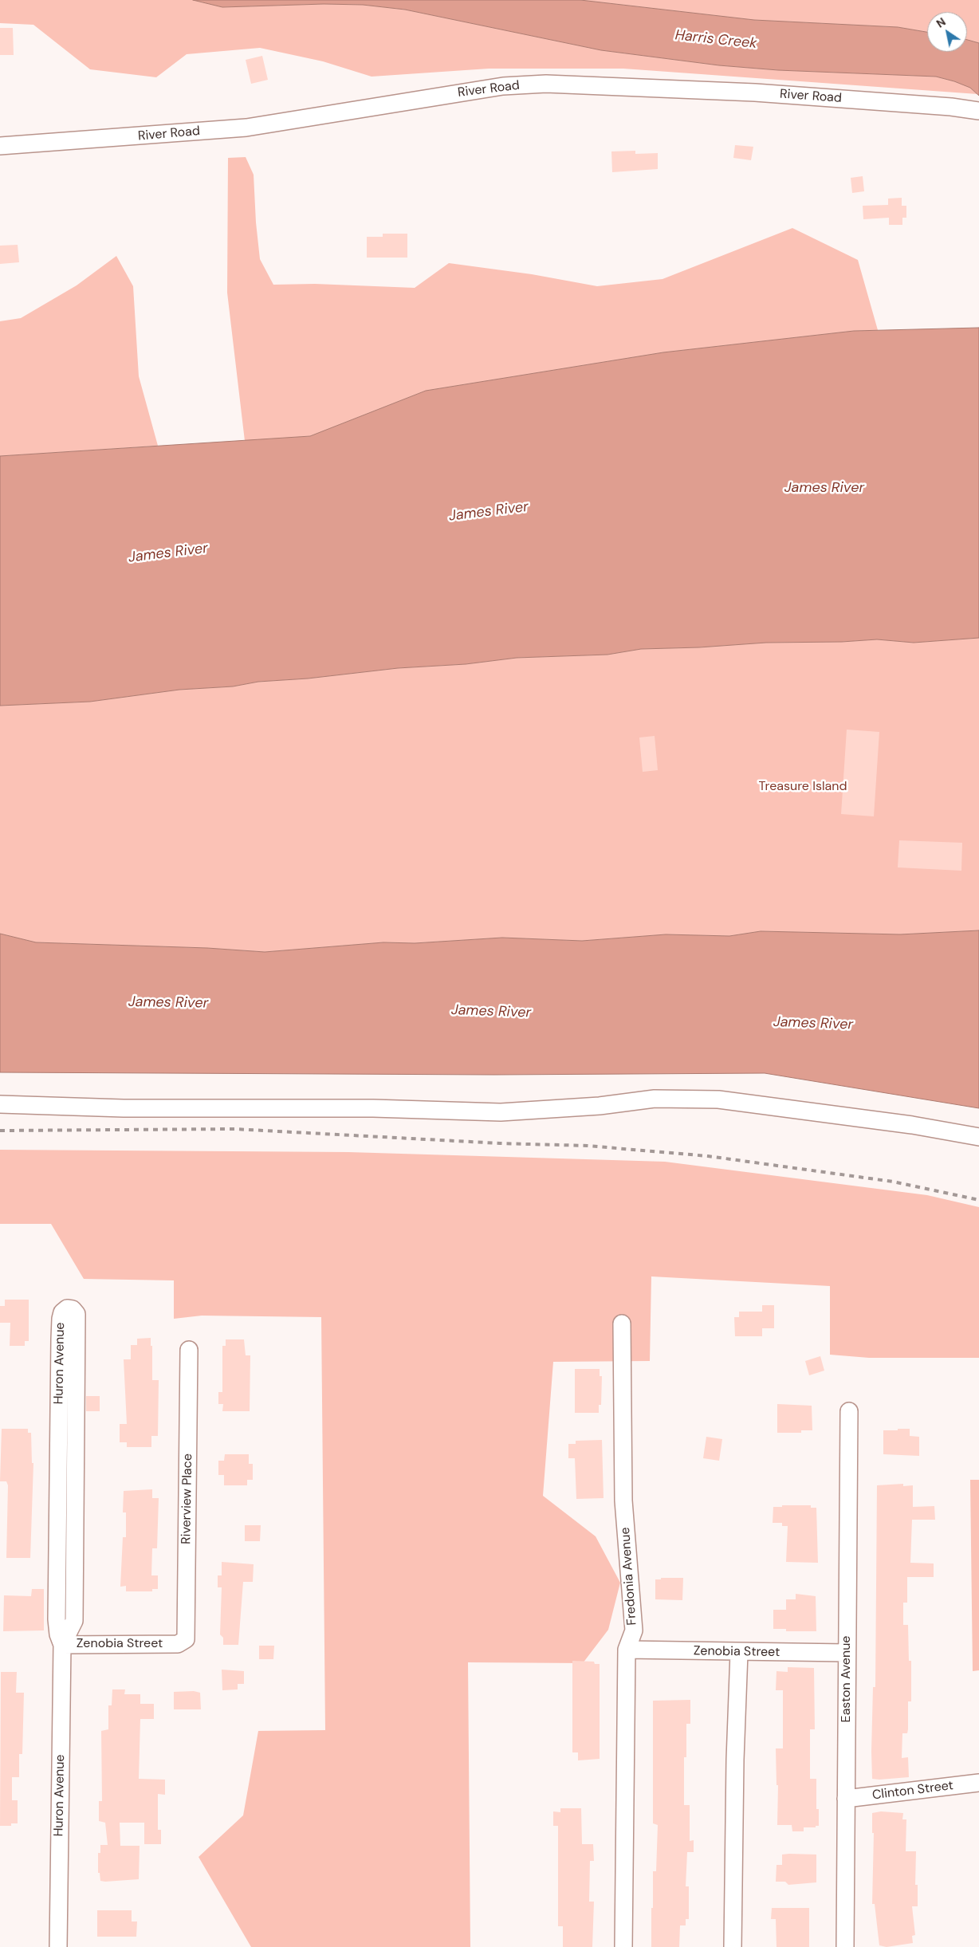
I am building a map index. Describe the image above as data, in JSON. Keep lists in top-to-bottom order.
{
  "streets": {
    "street": [
      "River Road",
      "Huron Avenue",
      "Riverview Place",
      "Fredonia Avenue",
      "Zenobia Street",
      "Easton Avenue",
      "Clinton Street"
    ]
  },
  "crossings": [
    ["Huron Avenue", "Zenobia Street"],
    ["Riverview Place", "Zenobia Street"],
    ["Fredonia Avenue", "Zenobia Street"],
    ["Zenobia Street", "Easton Avenue"],
    ["Easton Avenue", "Clinton Street"]
  ],
  "water": ["Harris Creek", "James River"],
  "parks": ["Treasure Island"],
  "north": "top left"
}
